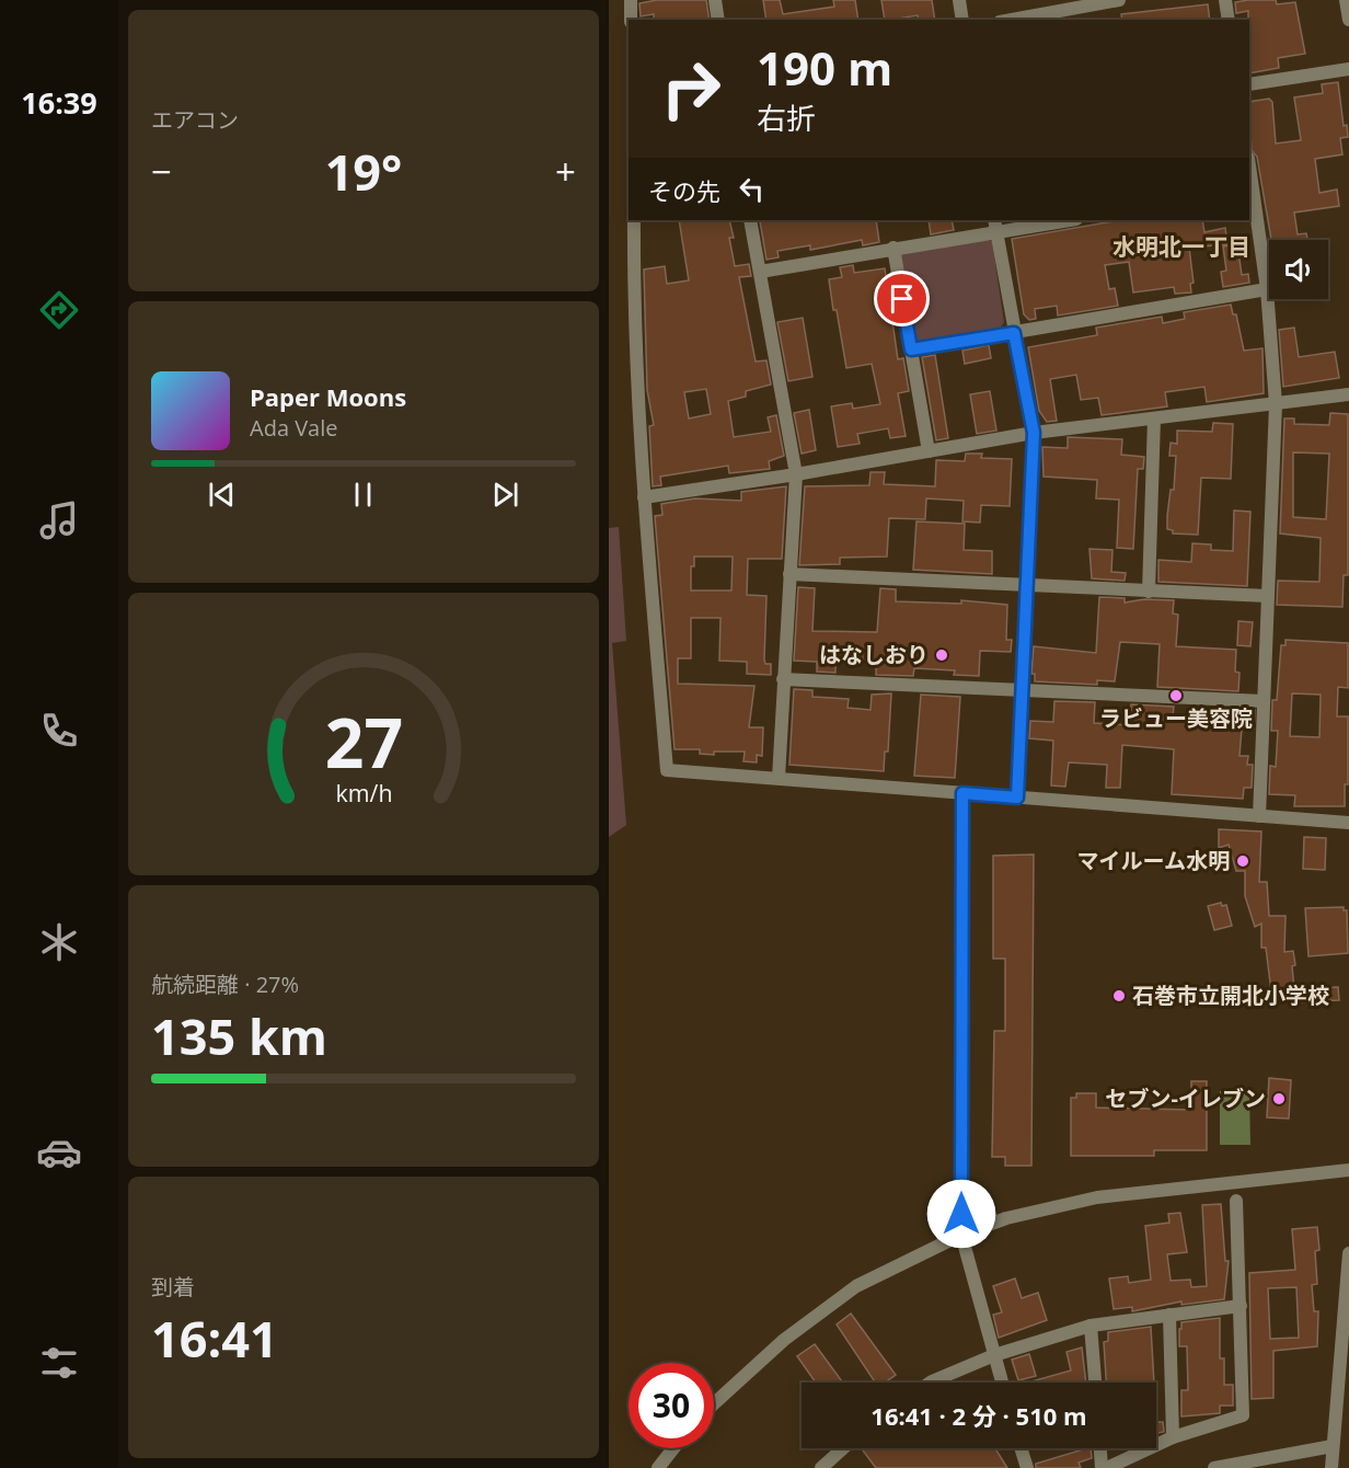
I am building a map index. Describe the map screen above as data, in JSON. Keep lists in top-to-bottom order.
{
  "districts": ["水明北一丁目"],
  "places": [
    "はなしおり",
    "ラビュー美容院",
    "マイルーム水明",
    "石巻市立開北小学校",
    "セブン-イレブン"
  ],
  "page": {
    "tabs": "16:39",
    "tile": [
      "エアコン",
      ["航続距離 · 27%", "135 km"],
      ["到着", "16:41"]
    ],
    "turn": ["190 m", "右折"],
    "heat": ["−", "19°", "+"],
    "then": "その先",
    "song": ["Paper Moons", "Ada Vale"],
    "limit": "30",
    "trip": "16:41 · 2 分 · 510 m",
    "gauge": ["27", "km/h"]
  }
}
